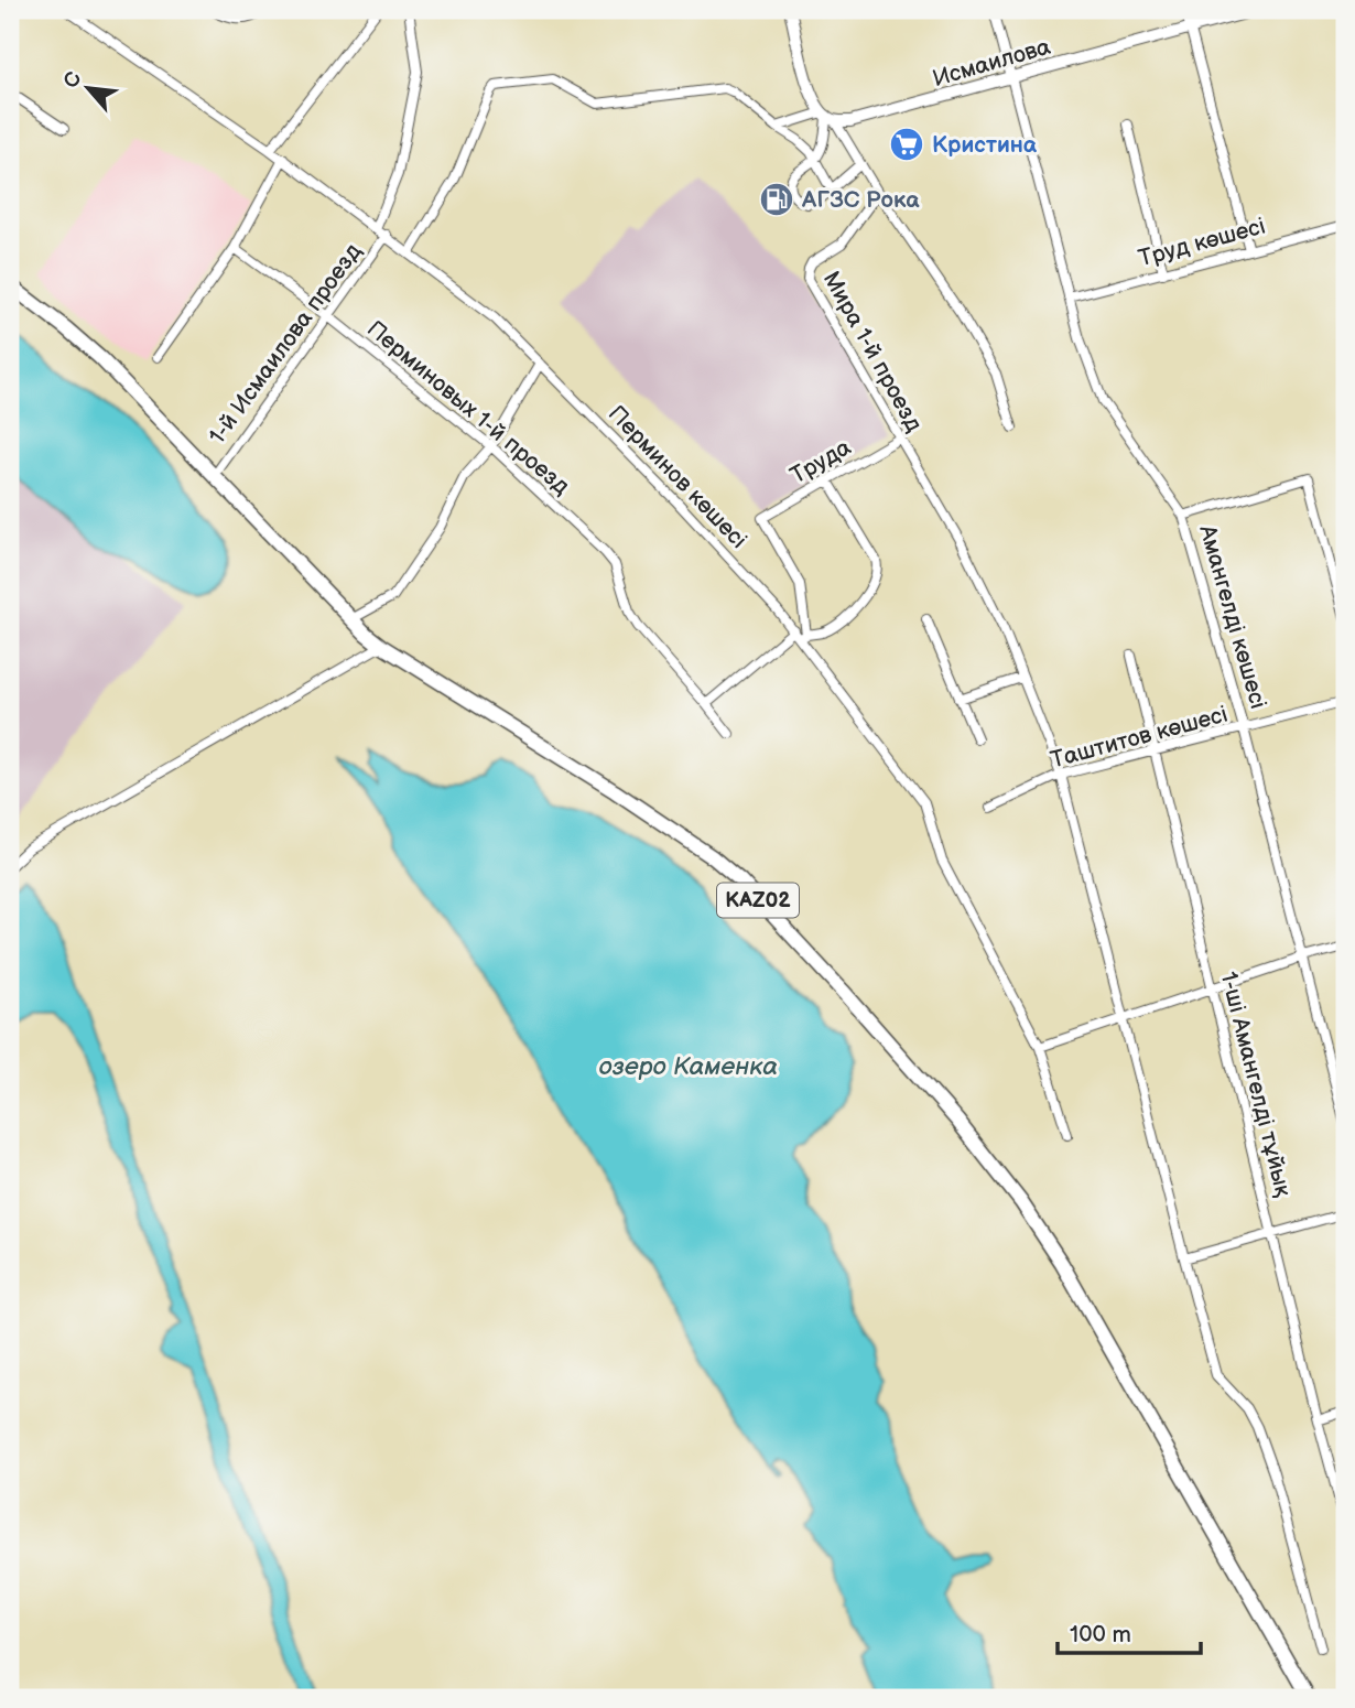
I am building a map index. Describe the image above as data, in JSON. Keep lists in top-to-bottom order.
{
  "streets": {
    "highway": ["KAZ02"],
    "street": [
      "Исмаилова",
      "Труд көшесі",
      "1-й Исмаилова проезд",
      "Мира 1-й проезд",
      "Перминовых 1-й проезд",
      "Труда",
      "Перминов көшесі",
      "Амангелді көшесі",
      "Таштитов көшесі",
      "1-ші Амангелді тұйық"
    ]
  },
  "crossings": [
    ["Исмаилова", "Амангелді көшесі"],
    ["Труд көшесі", "Амангелді көшесі"],
    ["1-й Исмаилова проезд", "Перминовых 1-й проезд"],
    ["1-й Исмаилова проезд", "Перминов көшесі"],
    ["1-й Исмаилова проезд", "KAZ02"],
    ["Мира 1-й проезд", "Труда"],
    ["Труда", "Перминов көшесі"],
    ["Амангелді көшесі", "Таштитов көшесі"],
    ["Таштитов көшесі", "1-ші Амангелді тұйық"]
  ],
  "water": ["озеро Каменка"],
  "places": {
    "supermarket": ["Кристина"],
    "fuel station": ["АГЗС Рока"]
  },
  "scale_bar": "100 m",
  "north": "top left"
}
